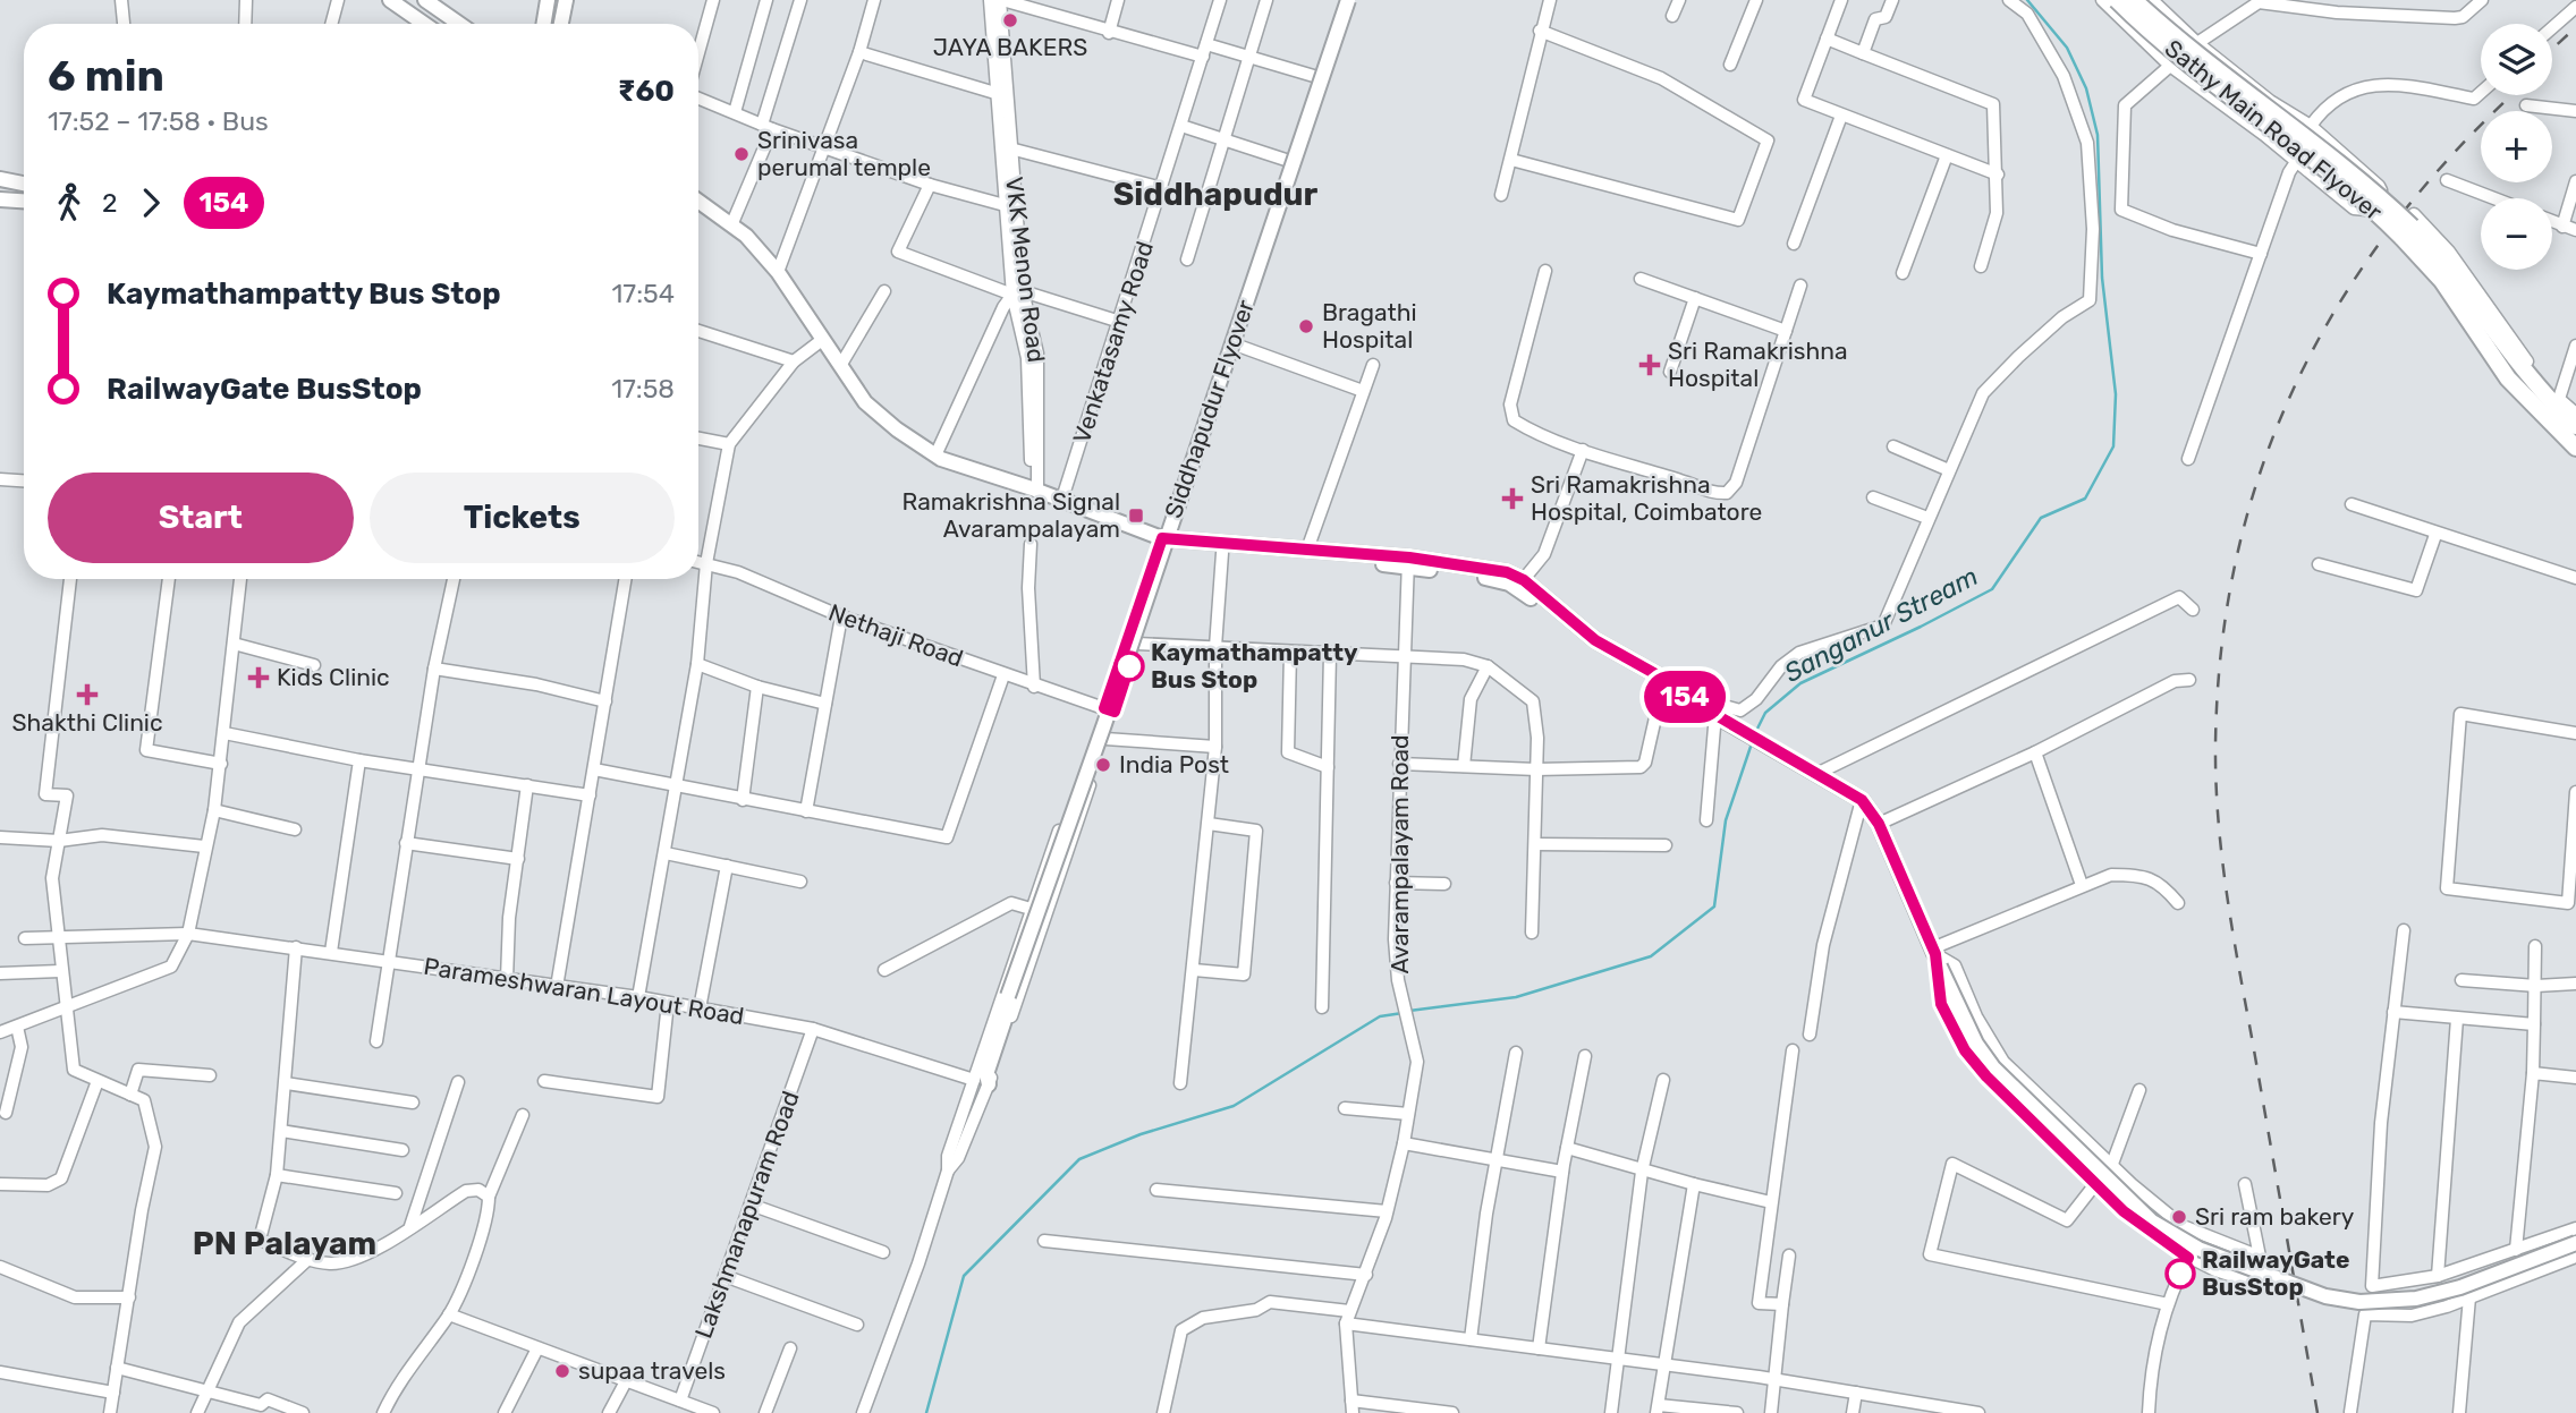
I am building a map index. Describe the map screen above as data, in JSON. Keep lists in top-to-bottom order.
{
  "streets": {
    "highway": ["Sathy Main Road Flyover"],
    "main road": ["Siddhapudur Flyover"],
    "street": [
      "VKK Menon Road",
      "Venkatasamy Road",
      "Nethaji Road",
      "Avarampalayam Road",
      "Parameshwaran Layout Road",
      "Lakshmanapuram Road"
    ]
  },
  "crossings": [
    ["Parameshwaran Layout Road", "Lakshmanapuram Road"]
  ],
  "districts": ["Siddhapudur", "PN Palayam"],
  "water": ["Sanganur Stream"],
  "places": {
    "other": [
      "JAYA BAKERS",
      "Srinivasa perumal temple",
      "Bragathi Hospital",
      "Kaymathampatty Bus Stop",
      "India Post",
      "Sri ram bakery",
      "RailwayGate BusStop",
      "supaa travels"
    ],
    "health": [
      "Sri Ramakrishna Hospital",
      "Sri Ramakrishna Hospital, Coimbatore",
      "Kids Clinic",
      "Shakthi Clinic"
    ],
    "transit": ["Ramakrishna Signal Avarampalayam"]
  },
  "lines": ["bus line 154"],
  "page": {
    "on_map": "154",
    "map_buttons": ["+", "−"],
    "heading": ["6 min", "17:52 – 17:58 · Bus", "₹60"],
    "legs": ["2", "154"],
    "list": [
      {
        "name": "Kaymathampatty Bus Stop",
        "value": "17:54"
      },
      {
        "name": "RailwayGate BusStop",
        "value": "17:58"
      }
    ],
    "buttons": ["Start", "Tickets"]
  }
}
